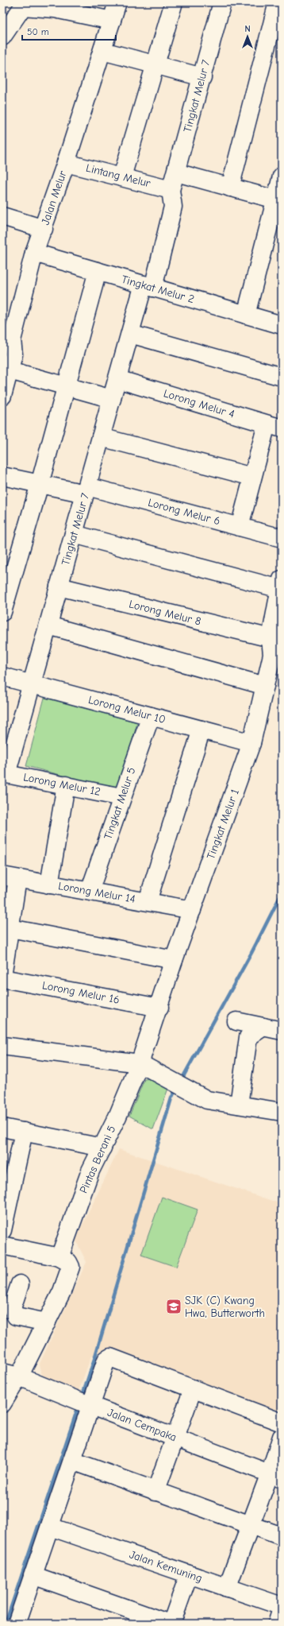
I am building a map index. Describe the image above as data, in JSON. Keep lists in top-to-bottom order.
{
  "streets": {
    "street": [
      "Tingkat Melur 7",
      "Lintang Melur",
      "Jalan Melur",
      "Tingkat Melur 2",
      "Lorong Melur 4",
      "Lorong Melur 6",
      "Lorong Melur 8",
      "Lorong Melur 10",
      "Lorong Melur 12",
      "Tingkat Melur 5",
      "Tingkat Melur 1",
      "Lorong Melur 14",
      "Lorong Melur 16",
      "Pintas Berani 5",
      "Jalan Cempaka",
      "Jalan Kemuning"
    ]
  },
  "crossings": [
    ["Tingkat Melur 7", "Lintang Melur"],
    ["Tingkat Melur 7", "Tingkat Melur 2"],
    ["Tingkat Melur 7", "Lorong Melur 4"],
    ["Tingkat Melur 7", "Lorong Melur 6"],
    ["Tingkat Melur 7", "Lorong Melur 8"],
    ["Tingkat Melur 7", "Lorong Melur 10"],
    ["Tingkat Melur 7", "Lorong Melur 12"],
    ["Lintang Melur", "Jalan Melur"],
    ["Jalan Melur", "Tingkat Melur 2"],
    ["Lorong Melur 8", "Tingkat Melur 1"],
    ["Lorong Melur 10", "Tingkat Melur 5"],
    ["Lorong Melur 10", "Tingkat Melur 1"],
    ["Lorong Melur 12", "Tingkat Melur 5"],
    ["Tingkat Melur 5", "Lorong Melur 14"],
    ["Tingkat Melur 1", "Lorong Melur 14"],
    ["Tingkat Melur 1", "Lorong Melur 16"],
    ["Tingkat Melur 1", "Pintas Berani 5"],
    ["Pintas Berani 5", "Jalan Cempaka"]
  ],
  "places": {
    "school or university": ["SJK (C) Kwang Hwa, Butterworth"]
  },
  "scale_bar": "50 m",
  "north": "top"
}
